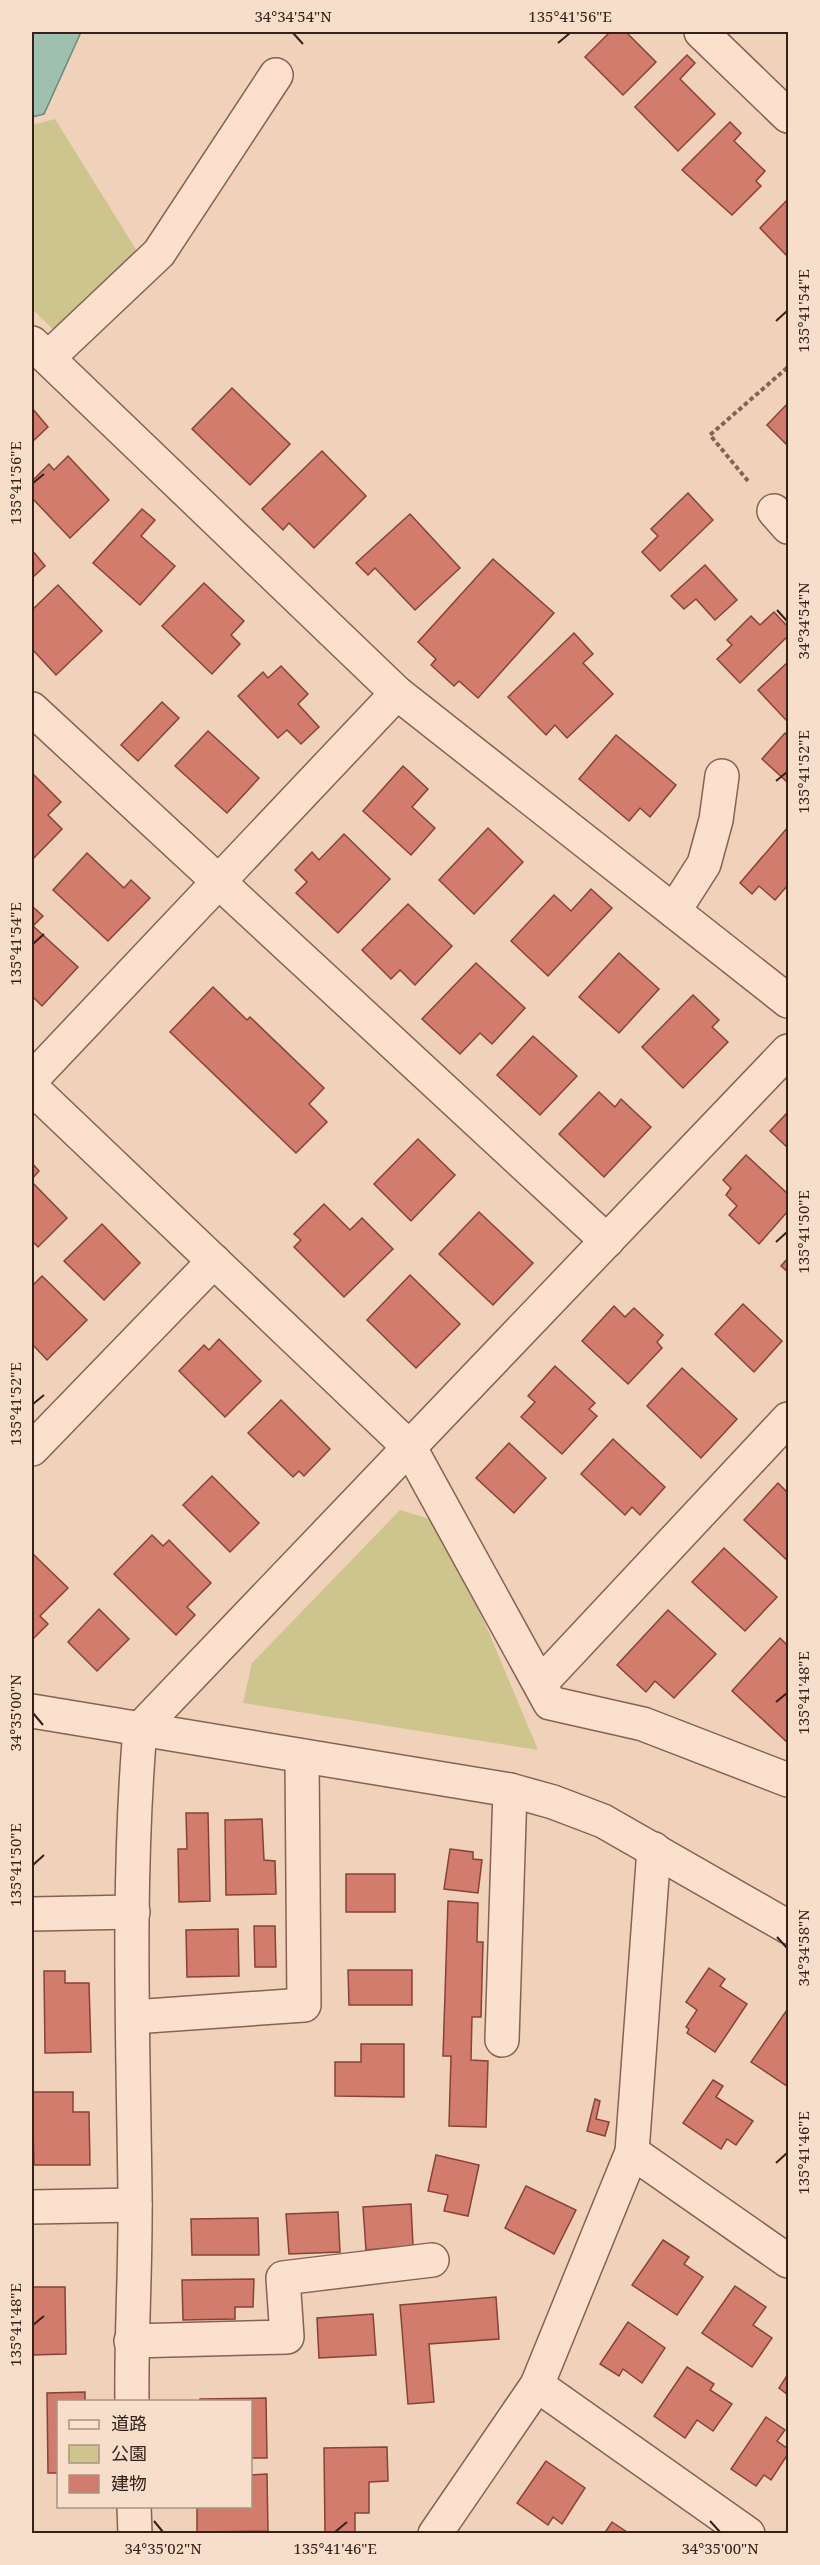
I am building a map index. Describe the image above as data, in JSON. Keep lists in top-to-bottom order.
{
  "legend": ["道路", "公園", "建物"],
  "coordinates": [
    "34°34'54\"N",
    "135°41'56\"E",
    "135°41'54\"E",
    "135°41'52\"E",
    "135°41'50\"E",
    "135°41'48\"E",
    "34°35'00\"N",
    "34°34'58\"N",
    "135°41'46\"E",
    "34°35'02\"N"
  ]
}
